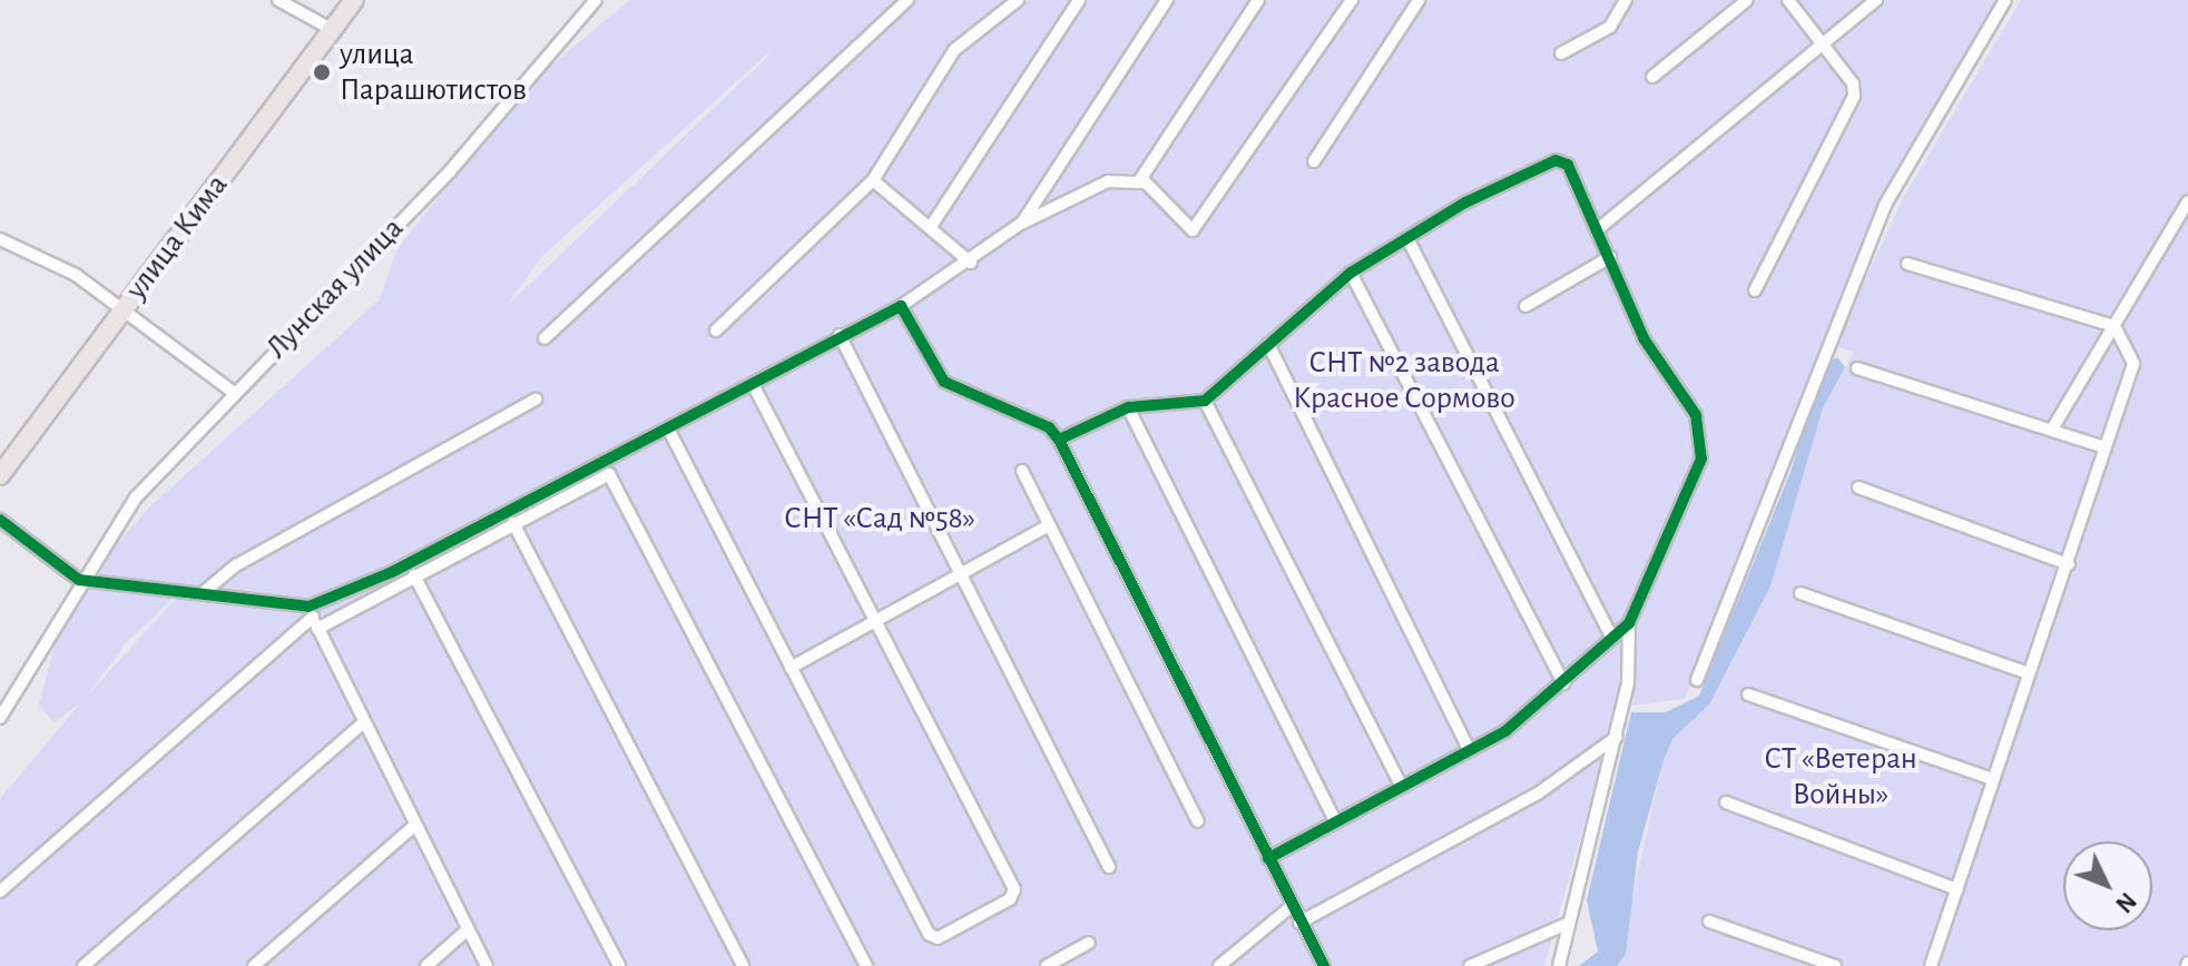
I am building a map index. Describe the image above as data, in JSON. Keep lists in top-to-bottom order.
{
  "streets": {
    "main road": ["улица Кима"],
    "street": ["Лунская улица"]
  },
  "parks": ["СНТ №2 завода Красное Сормово", "СНТ «Сад №58»", "СТ «Ветеран Войны»"],
  "places": ["улица Парашютистов"],
  "north": "bottom right"
}
